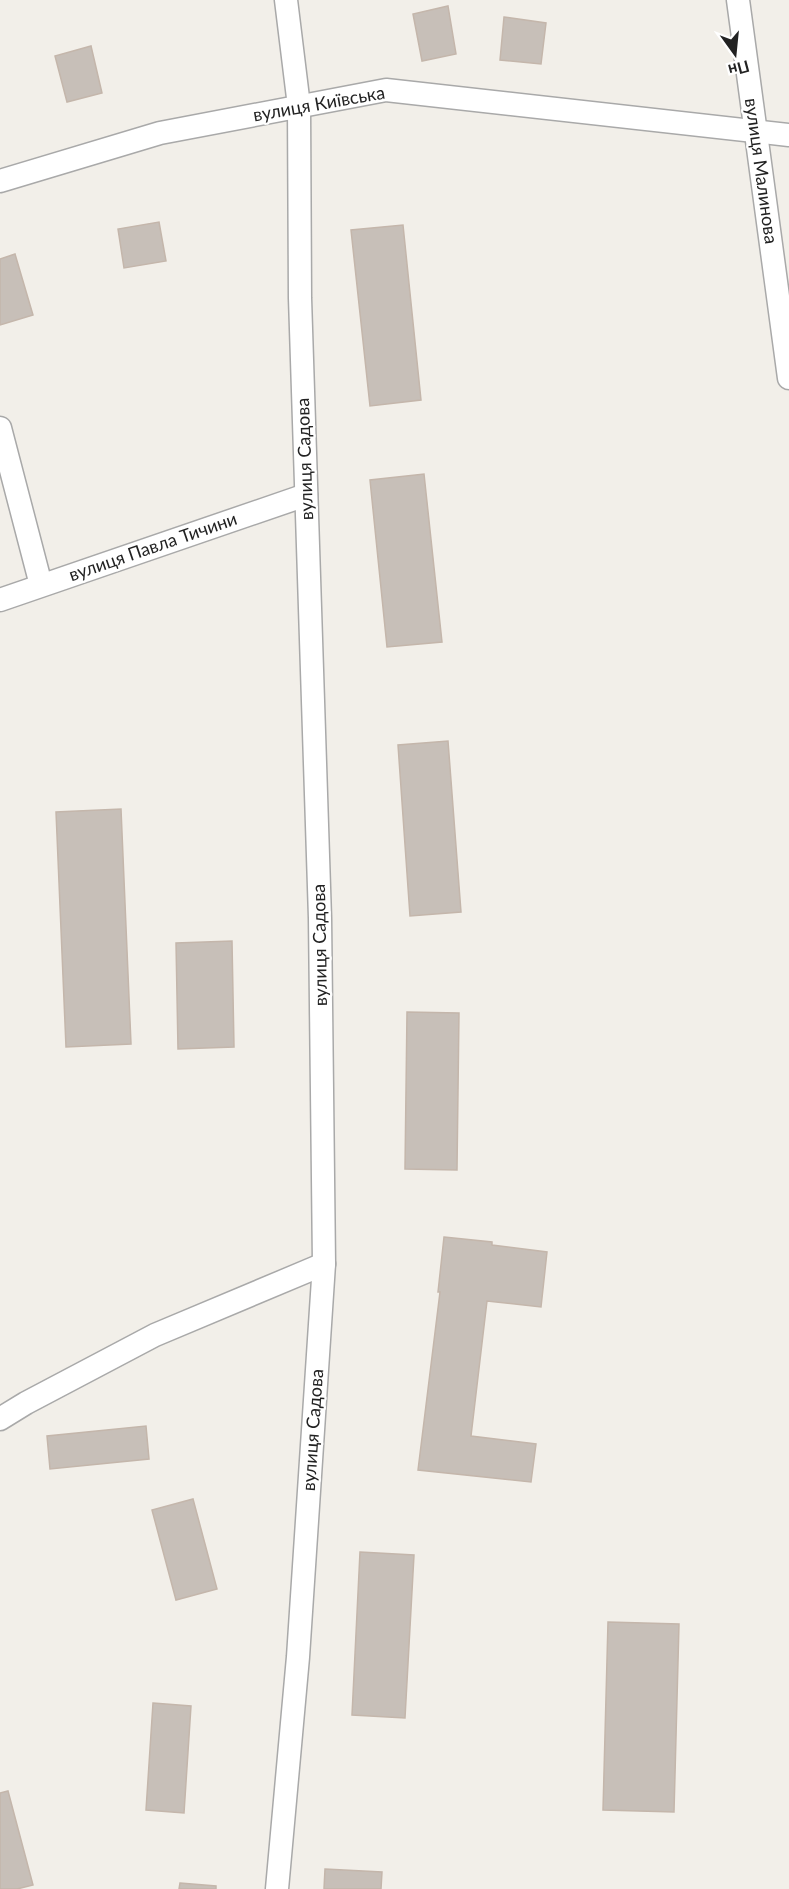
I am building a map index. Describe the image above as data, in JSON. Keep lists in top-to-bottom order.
{
  "streets": {
    "street": [
      "вулиця Київська",
      "вулиця Малинова",
      "вулиця Садова",
      "вулиця Павла Тичини"
    ]
  },
  "crossings": [
    ["вулиця Київська", "вулиця Малинова"],
    ["вулиця Київська", "вулиця Садова"],
    ["вулиця Садова", "вулиця Павла Тичини"]
  ],
  "north": "bottom"
}
